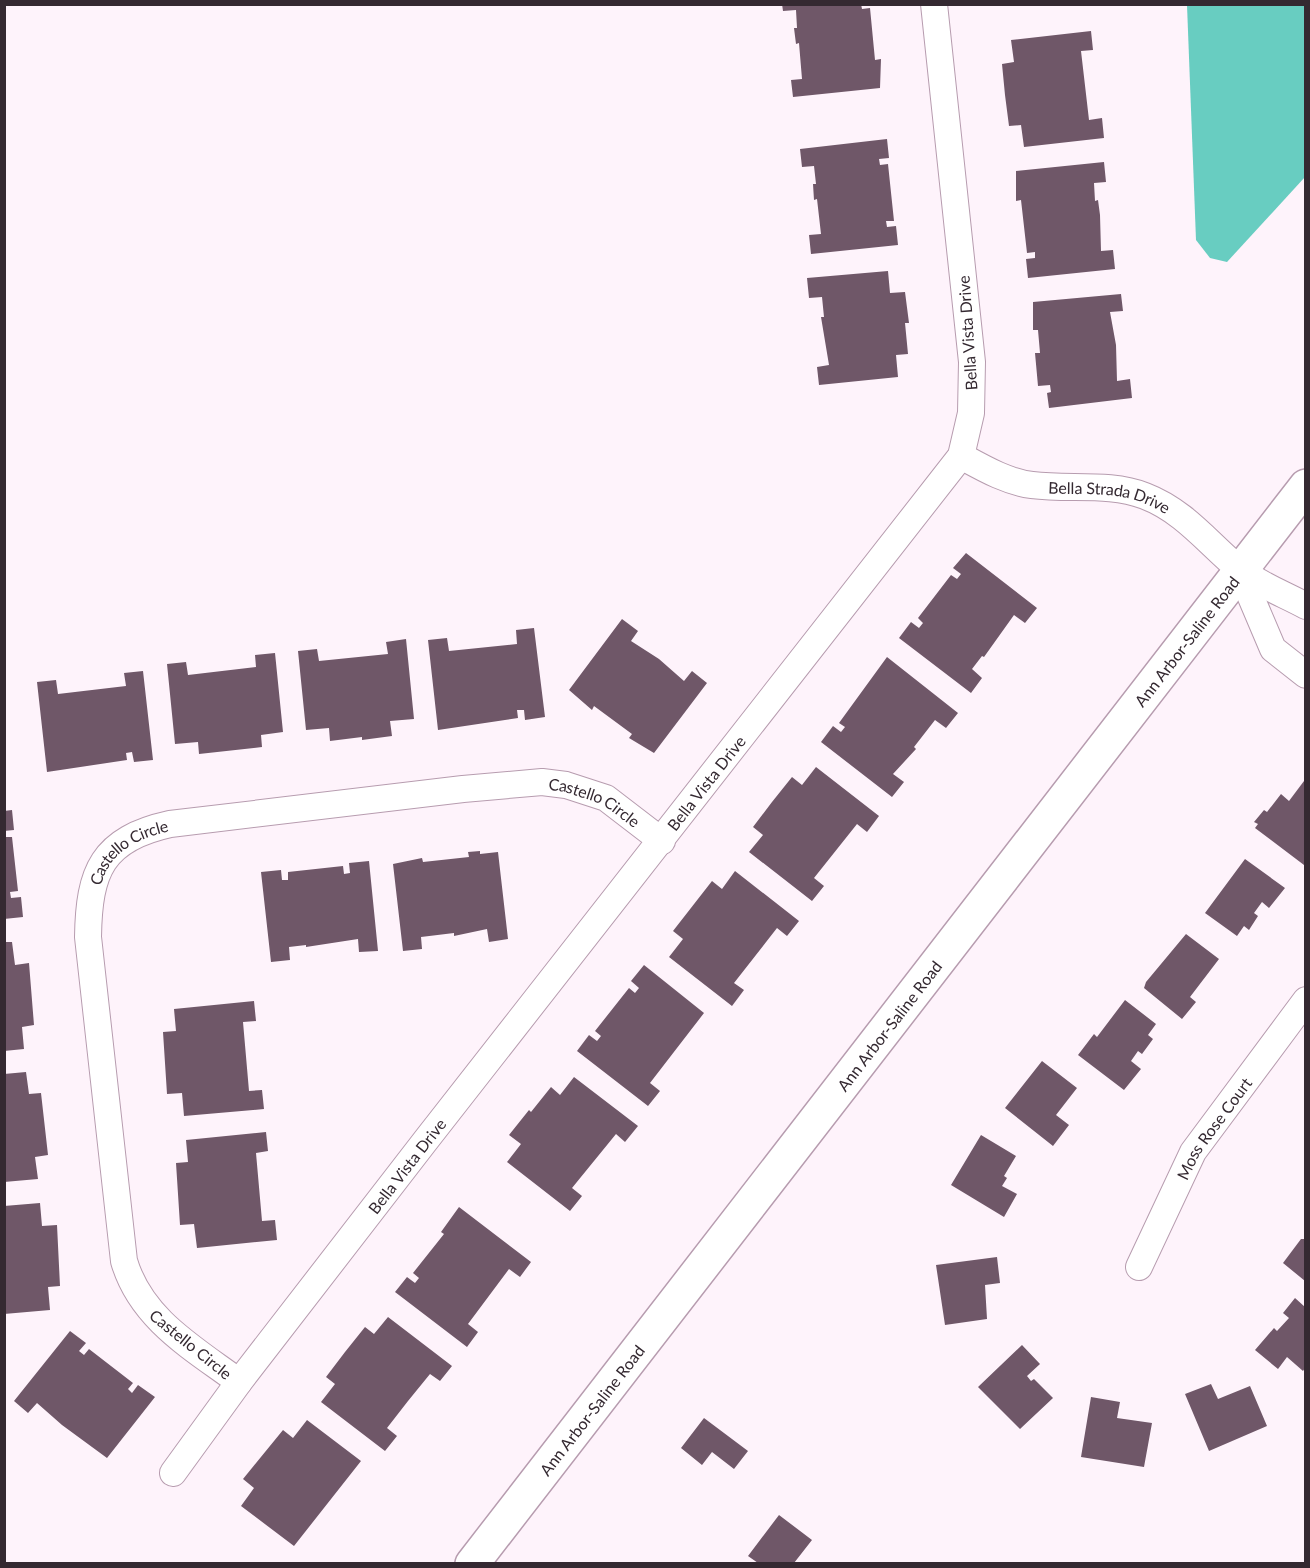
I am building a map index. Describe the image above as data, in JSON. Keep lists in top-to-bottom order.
{
  "streets": {
    "main road": ["Ann Arbor-Saline Road"],
    "street": [
      "Bella Vista Drive",
      "Bella Strada Drive",
      "Castello Circle",
      "Moss Rose Court"
    ]
  },
  "crossings": [
    ["Bella Vista Drive", "Bella Strada Drive"],
    ["Bella Vista Drive", "Castello Circle"],
    ["Bella Strada Drive", "Ann Arbor-Saline Road"]
  ]
}
